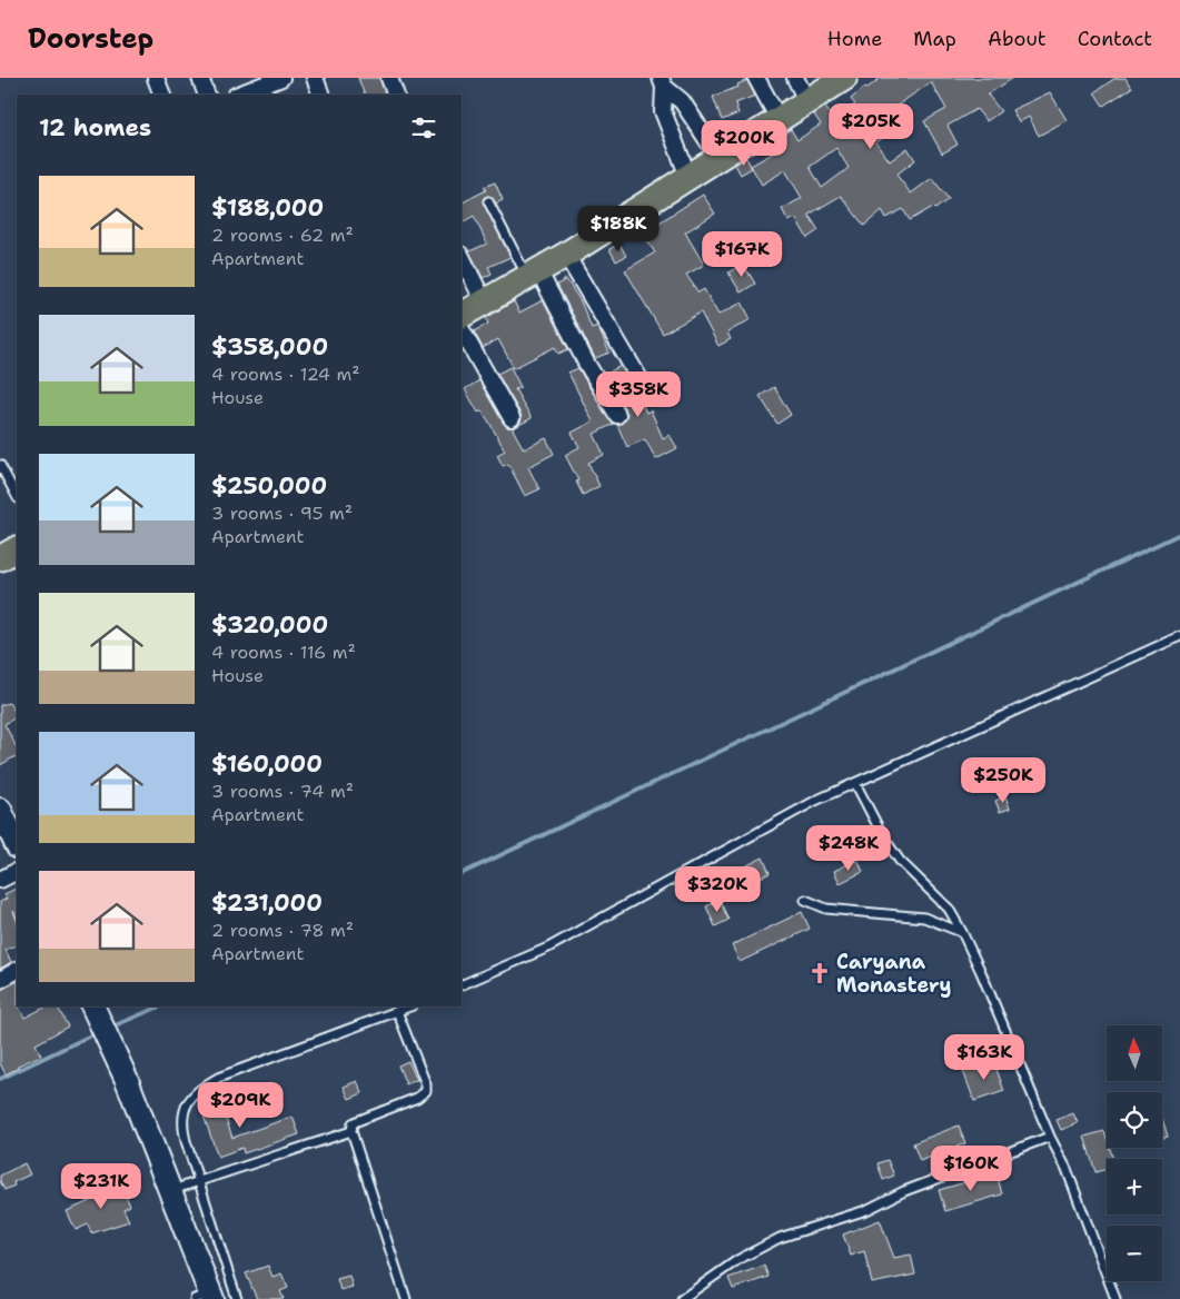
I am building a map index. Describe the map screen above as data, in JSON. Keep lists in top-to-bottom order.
{
  "places": {
    "church": ["Caryana Monastery"]
  },
  "north": "top",
  "page": {
    "header": "Doorstep",
    "nav": [
      "Home",
      "Map",
      "About",
      "Contact"
    ],
    "heading": "12 homes",
    "price": [
      "$205K",
      "$200K",
      "$188K",
      "$167K",
      "$358K",
      "$250K",
      "$248K",
      "$320K",
      "$163K",
      "$209K",
      "$160K",
      "$231K"
    ],
    "list": [
      {
        "name": "$188,000",
        "note": "2 rooms · 62 m² · Apartment"
      },
      {
        "name": "$358,000",
        "note": "4 rooms · 124 m² · House"
      },
      {
        "name": "$250,000",
        "note": "3 rooms · 95 m² · Apartment"
      },
      {
        "name": "$320,000",
        "note": "4 rooms · 116 m² · House"
      },
      {
        "name": "$160,000",
        "note": "3 rooms · 74 m² · Apartment"
      },
      {
        "name": "$231,000",
        "note": "2 rooms · 78 m² · Apartment"
      }
    ],
    "map_buttons": ["+", "−"]
  }
}
